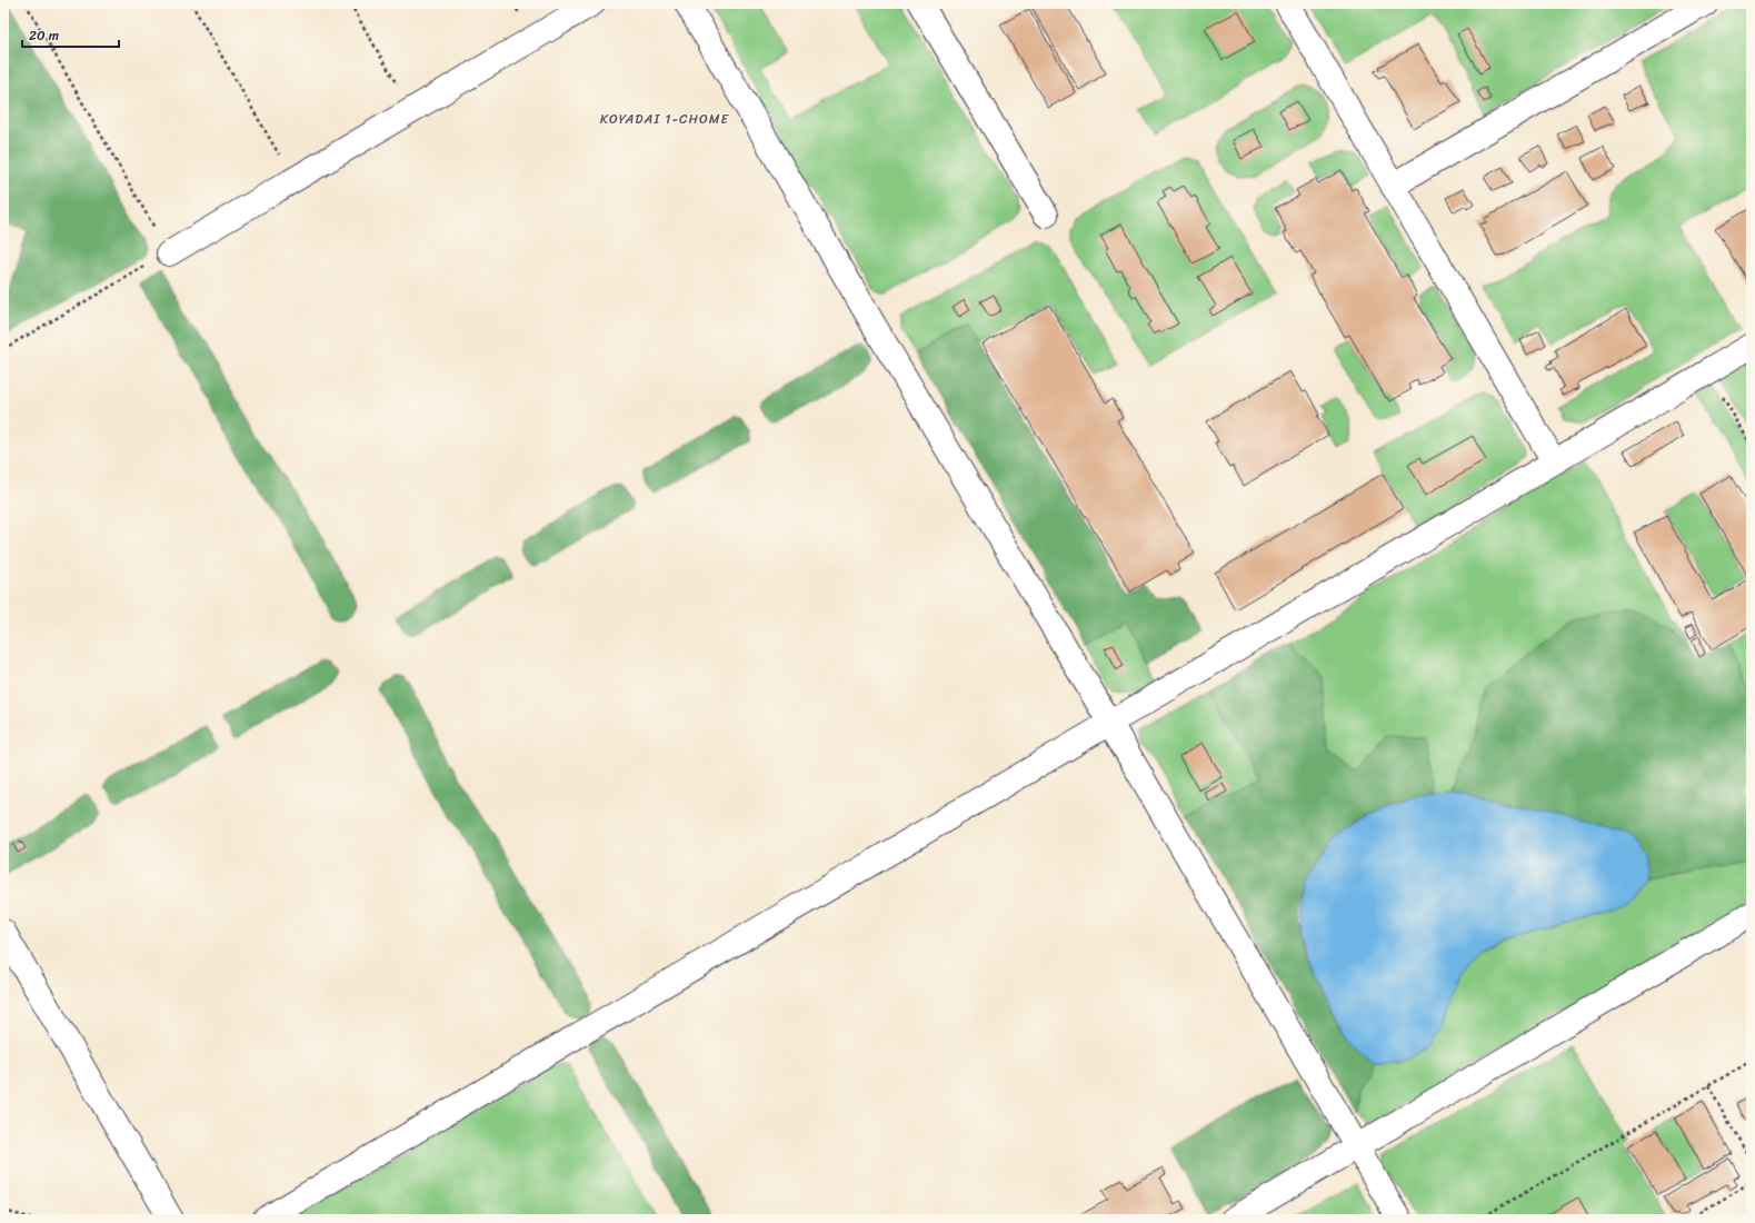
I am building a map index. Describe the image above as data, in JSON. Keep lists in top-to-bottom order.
{
  "districts": ["KOYADAI 1-CHOME"],
  "scale_bar": "20 m"
}
